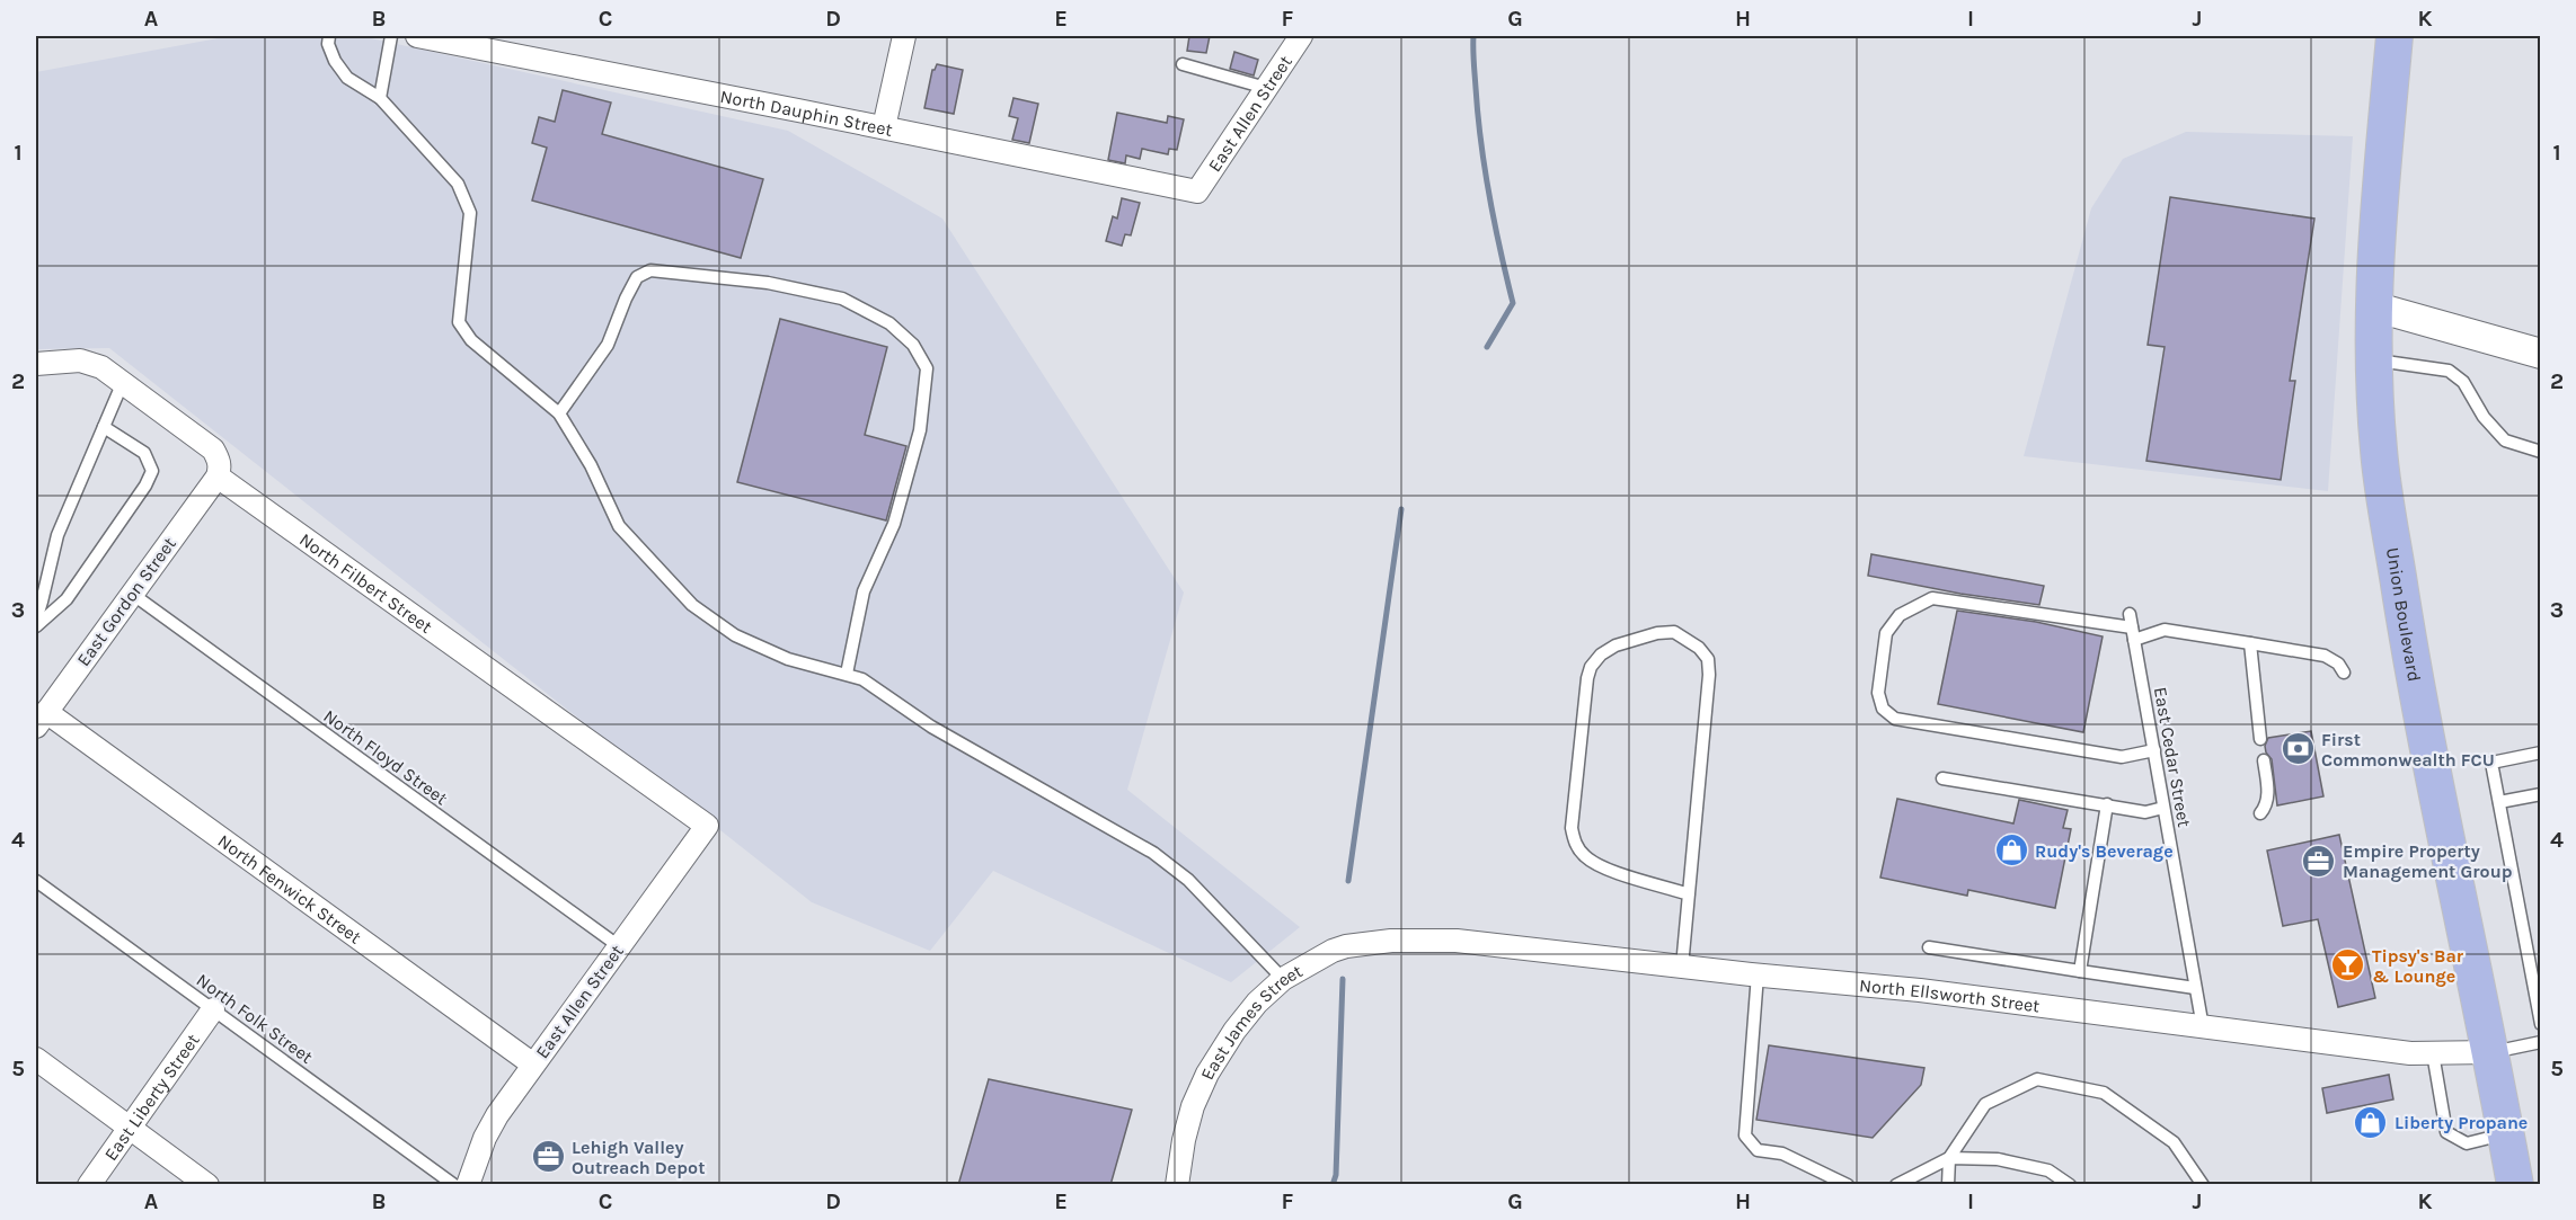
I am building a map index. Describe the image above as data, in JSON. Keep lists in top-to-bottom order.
{
  "streets": {
    "main road": ["Union Boulevard"],
    "street": [
      "North Dauphin Street",
      "East Allen Street",
      "North Filbert Street",
      "East Gordon Street",
      "North Fenwick Street",
      "North Ellsworth Street",
      "East James Street",
      "East Liberty Street"
    ],
    "lane": ["North Floyd Street", "East Cedar Street", "North Folk Street"]
  },
  "crossings": [
    ["North Dauphin Street", "East Allen Street"],
    ["East Allen Street", "North Filbert Street"],
    ["East Allen Street", "North Floyd Street"],
    ["East Allen Street", "North Fenwick Street"],
    ["North Filbert Street", "East Gordon Street"],
    ["East Gordon Street", "North Floyd Street"],
    ["East Gordon Street", "North Fenwick Street"],
    ["Union Boulevard", "North Ellsworth Street"],
    ["East Cedar Street", "North Ellsworth Street"],
    ["North Ellsworth Street", "East James Street"],
    ["North Folk Street", "East Liberty Street"]
  ],
  "places": {
    "bank": ["First Commonwealth FCU"],
    "shop": ["Rudy's Beverage", "Liberty Propane"],
    "office": ["Empire Property Management Group", "Lehigh Valley Outreach Depot"],
    "bar": ["Tipsy's Bar & Lounge"]
  },
  "grid": {
    "columns": [
      "A",
      "B",
      "C",
      "D",
      "E",
      "F",
      "G",
      "H",
      "I",
      "J",
      "K"
    ],
    "rows": [
      "1",
      "2",
      "3",
      "4",
      "5"
    ]
  }
}
